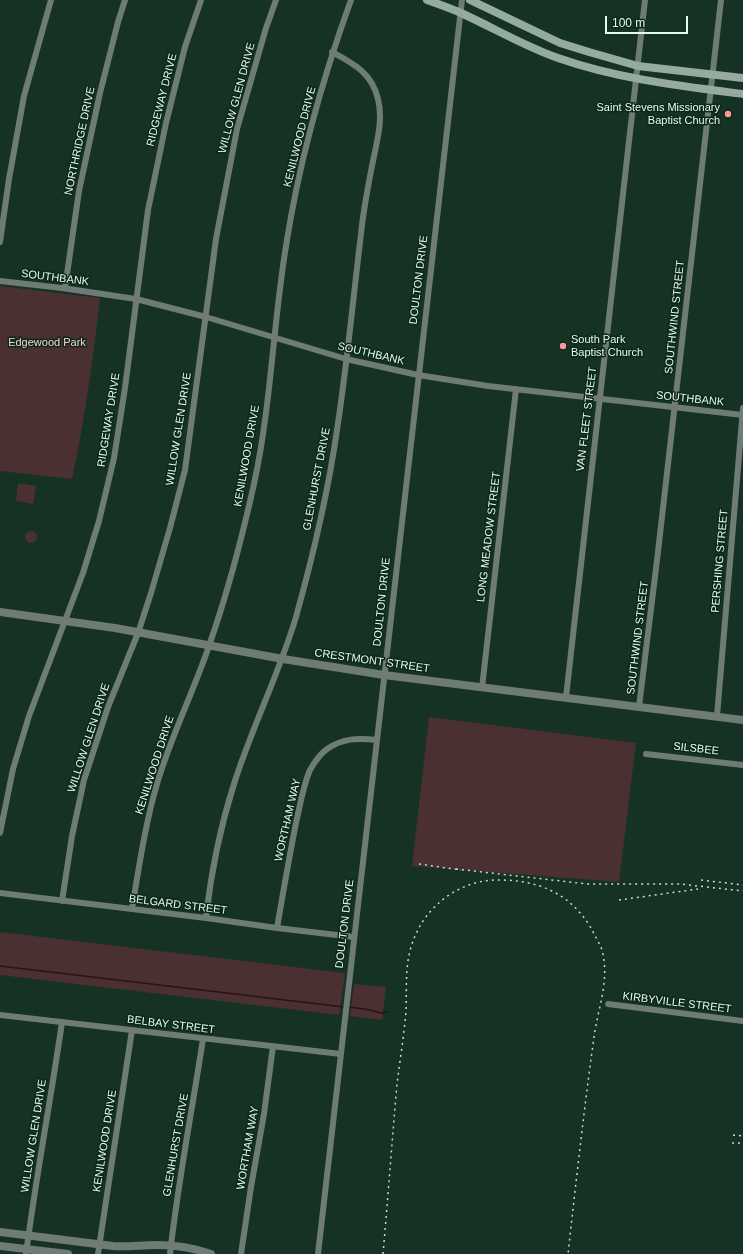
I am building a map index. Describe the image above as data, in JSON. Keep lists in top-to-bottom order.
{
  "streets": {
    "street": [
      "WILLOW GLEN DRIVE",
      "RIDGEWAY DRIVE",
      "KENILWOOD DRIVE",
      "NORTHRIDGE DRIVE",
      "SOUTHBANK",
      "DOULTON DRIVE",
      "SOUTHWIND STREET",
      "VAN FLEET STREET",
      "GLENHURST DRIVE",
      "LONG MEADOW STREET",
      "PERSHING STREET",
      "CRESTMONT STREET",
      "SILSBEE",
      "WORTHAM WAY",
      "BELGARD STREET",
      "KIRBYVILLE STREET",
      "BELBAY STREET"
    ]
  },
  "crossings": [
    ["WILLOW GLEN DRIVE", "SOUTHBANK"],
    ["WILLOW GLEN DRIVE", "CRESTMONT STREET"],
    ["WILLOW GLEN DRIVE", "BELGARD STREET"],
    ["WILLOW GLEN DRIVE", "BELBAY STREET"],
    ["RIDGEWAY DRIVE", "SOUTHBANK"],
    ["RIDGEWAY DRIVE", "CRESTMONT STREET"],
    ["KENILWOOD DRIVE", "SOUTHBANK"],
    ["KENILWOOD DRIVE", "GLENHURST DRIVE"],
    ["KENILWOOD DRIVE", "CRESTMONT STREET"],
    ["KENILWOOD DRIVE", "BELGARD STREET"],
    ["KENILWOOD DRIVE", "BELBAY STREET"],
    ["NORTHRIDGE DRIVE", "SOUTHBANK"],
    ["SOUTHBANK", "DOULTON DRIVE"],
    ["SOUTHBANK", "SOUTHWIND STREET"],
    ["SOUTHBANK", "VAN FLEET STREET"],
    ["SOUTHBANK", "GLENHURST DRIVE"],
    ["SOUTHBANK", "LONG MEADOW STREET"],
    ["SOUTHBANK", "PERSHING STREET"],
    ["DOULTON DRIVE", "CRESTMONT STREET"],
    ["DOULTON DRIVE", "WORTHAM WAY"],
    ["DOULTON DRIVE", "BELGARD STREET"],
    ["DOULTON DRIVE", "BELBAY STREET"],
    ["SOUTHWIND STREET", "CRESTMONT STREET"],
    ["VAN FLEET STREET", "CRESTMONT STREET"],
    ["GLENHURST DRIVE", "CRESTMONT STREET"],
    ["GLENHURST DRIVE", "BELGARD STREET"],
    ["GLENHURST DRIVE", "BELBAY STREET"],
    ["LONG MEADOW STREET", "CRESTMONT STREET"],
    ["PERSHING STREET", "CRESTMONT STREET"],
    ["WORTHAM WAY", "BELGARD STREET"],
    ["WORTHAM WAY", "BELBAY STREET"]
  ],
  "parks": ["Edgewood Park"],
  "places": ["Saint Stevens Missionary Baptist Church", "South Park Baptist Church"],
  "scale_bar": "100 m"
}
